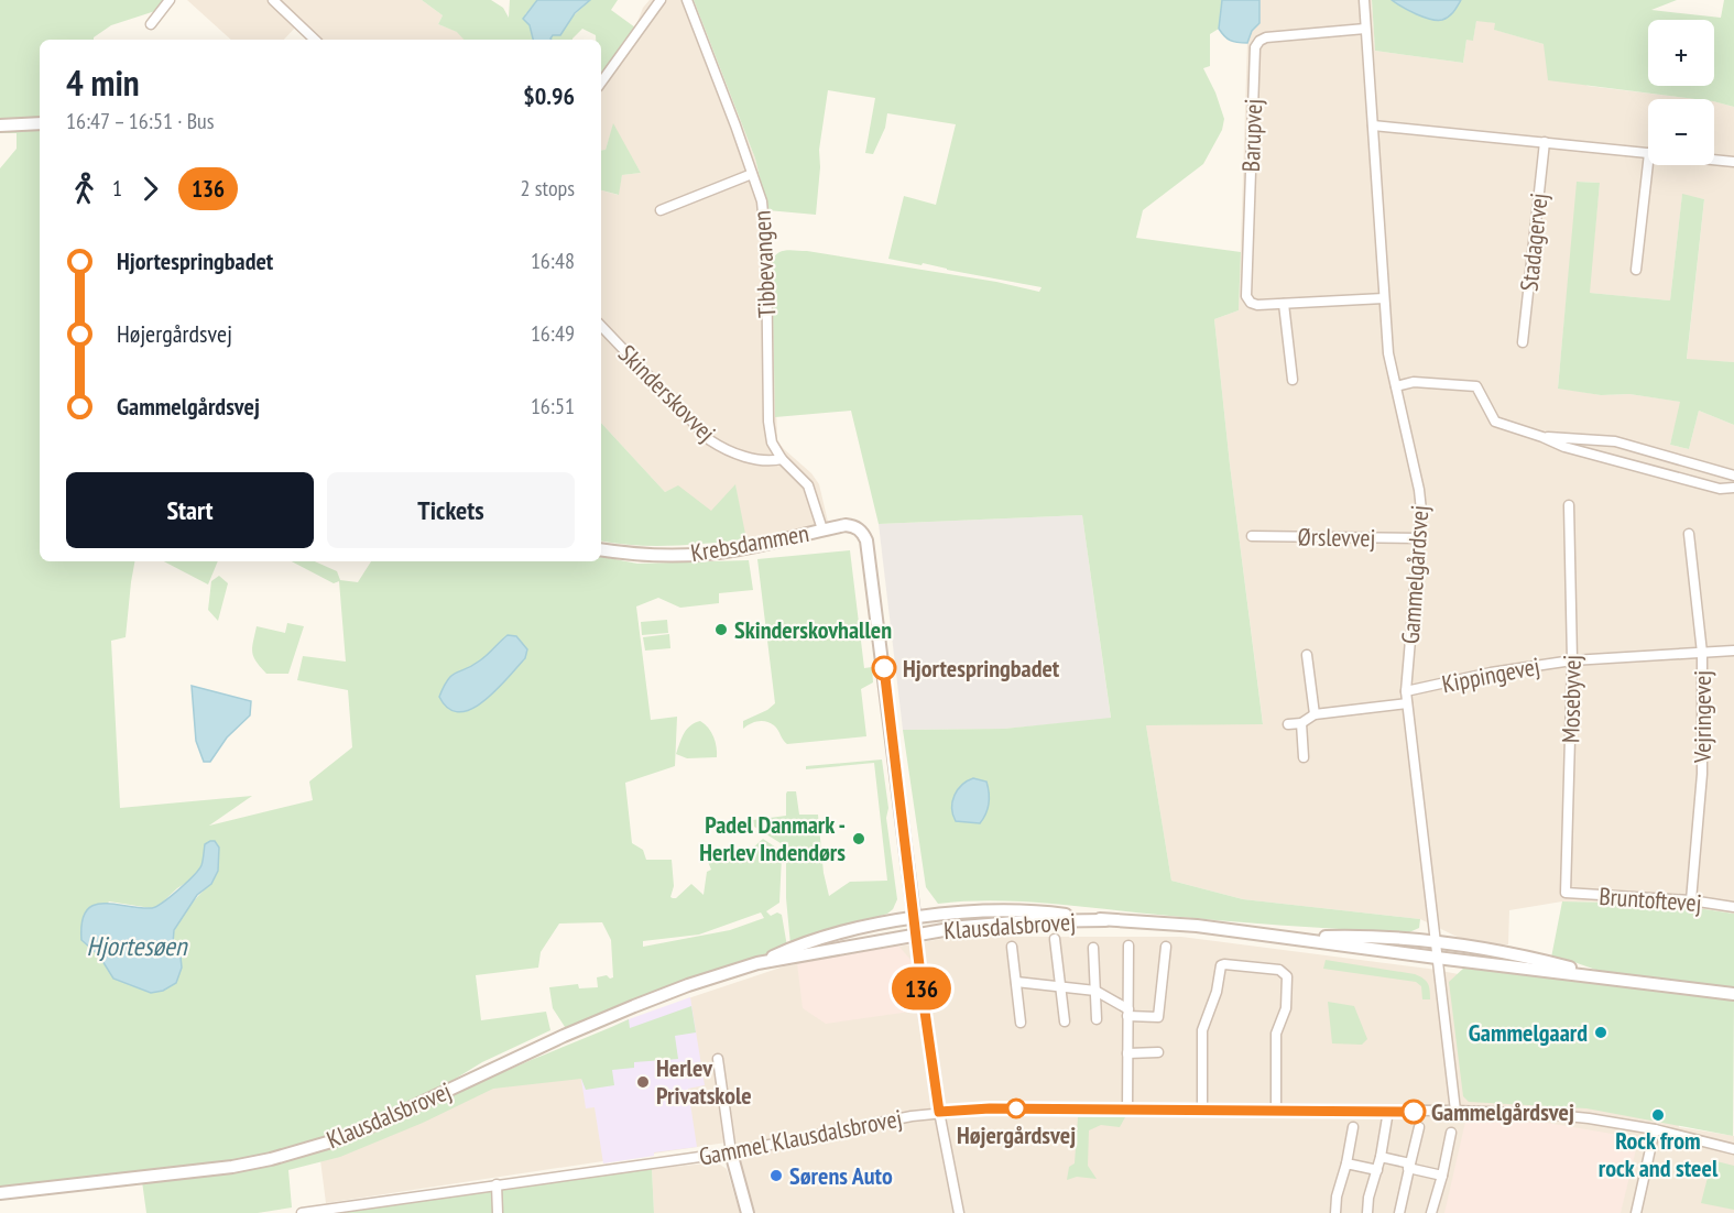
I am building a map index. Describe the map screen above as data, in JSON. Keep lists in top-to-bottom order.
{
  "streets": {
    "street": [
      "Barupvej",
      "Stadagervej",
      "Tibbevangen",
      "Skinderskovvej",
      "Ørslevvej",
      "Krebsdammen",
      "Gammelgårdsvej",
      "Kippingevej",
      "Mosebyvej",
      "Vejringevej",
      "Bruntoftevej",
      "Klausdalsbrovej",
      "Gammel Klausdalsbrovej"
    ]
  },
  "crossings": [
    ["Barupvej", "Gammelgårdsvej"],
    ["Tibbevangen", "Skinderskovvej"],
    ["Ørslevvej", "Gammelgårdsvej"],
    ["Gammelgårdsvej", "Kippingevej"],
    ["Gammelgårdsvej", "Klausdalsbrovej"],
    ["Gammelgårdsvej", "Gammel Klausdalsbrovej"],
    ["Kippingevej", "Mosebyvej"],
    ["Kippingevej", "Vejringevej"],
    ["Mosebyvej", "Bruntoftevej"],
    ["Vejringevej", "Bruntoftevej"]
  ],
  "water": ["Hjortesøen"],
  "places": [
    "Skinderskovhallen",
    "Hjortespringbadet",
    "Padel Danmark - Herlev Indendørs",
    "Gammelgaard",
    "Herlev Privatskole",
    "Højergårdsvej",
    "Gammelgårdsvej",
    "Rock from rock and steel",
    "Sørens Auto"
  ],
  "lines": ["bus line 136"],
  "page": {
    "on_map": "136",
    "map_buttons": ["+", "−"],
    "heading": ["4 min", "16:47 – 16:51 · Bus", "$0.96"],
    "legs": ["1", "136", "2 stops"],
    "list": [
      {
        "name": "Hjortespringbadet",
        "value": "16:48"
      },
      {
        "name": "Højergårdsvej",
        "value": "16:49"
      },
      {
        "name": "Gammelgårdsvej",
        "value": "16:51"
      }
    ],
    "buttons": ["Start", "Tickets"]
  }
}
